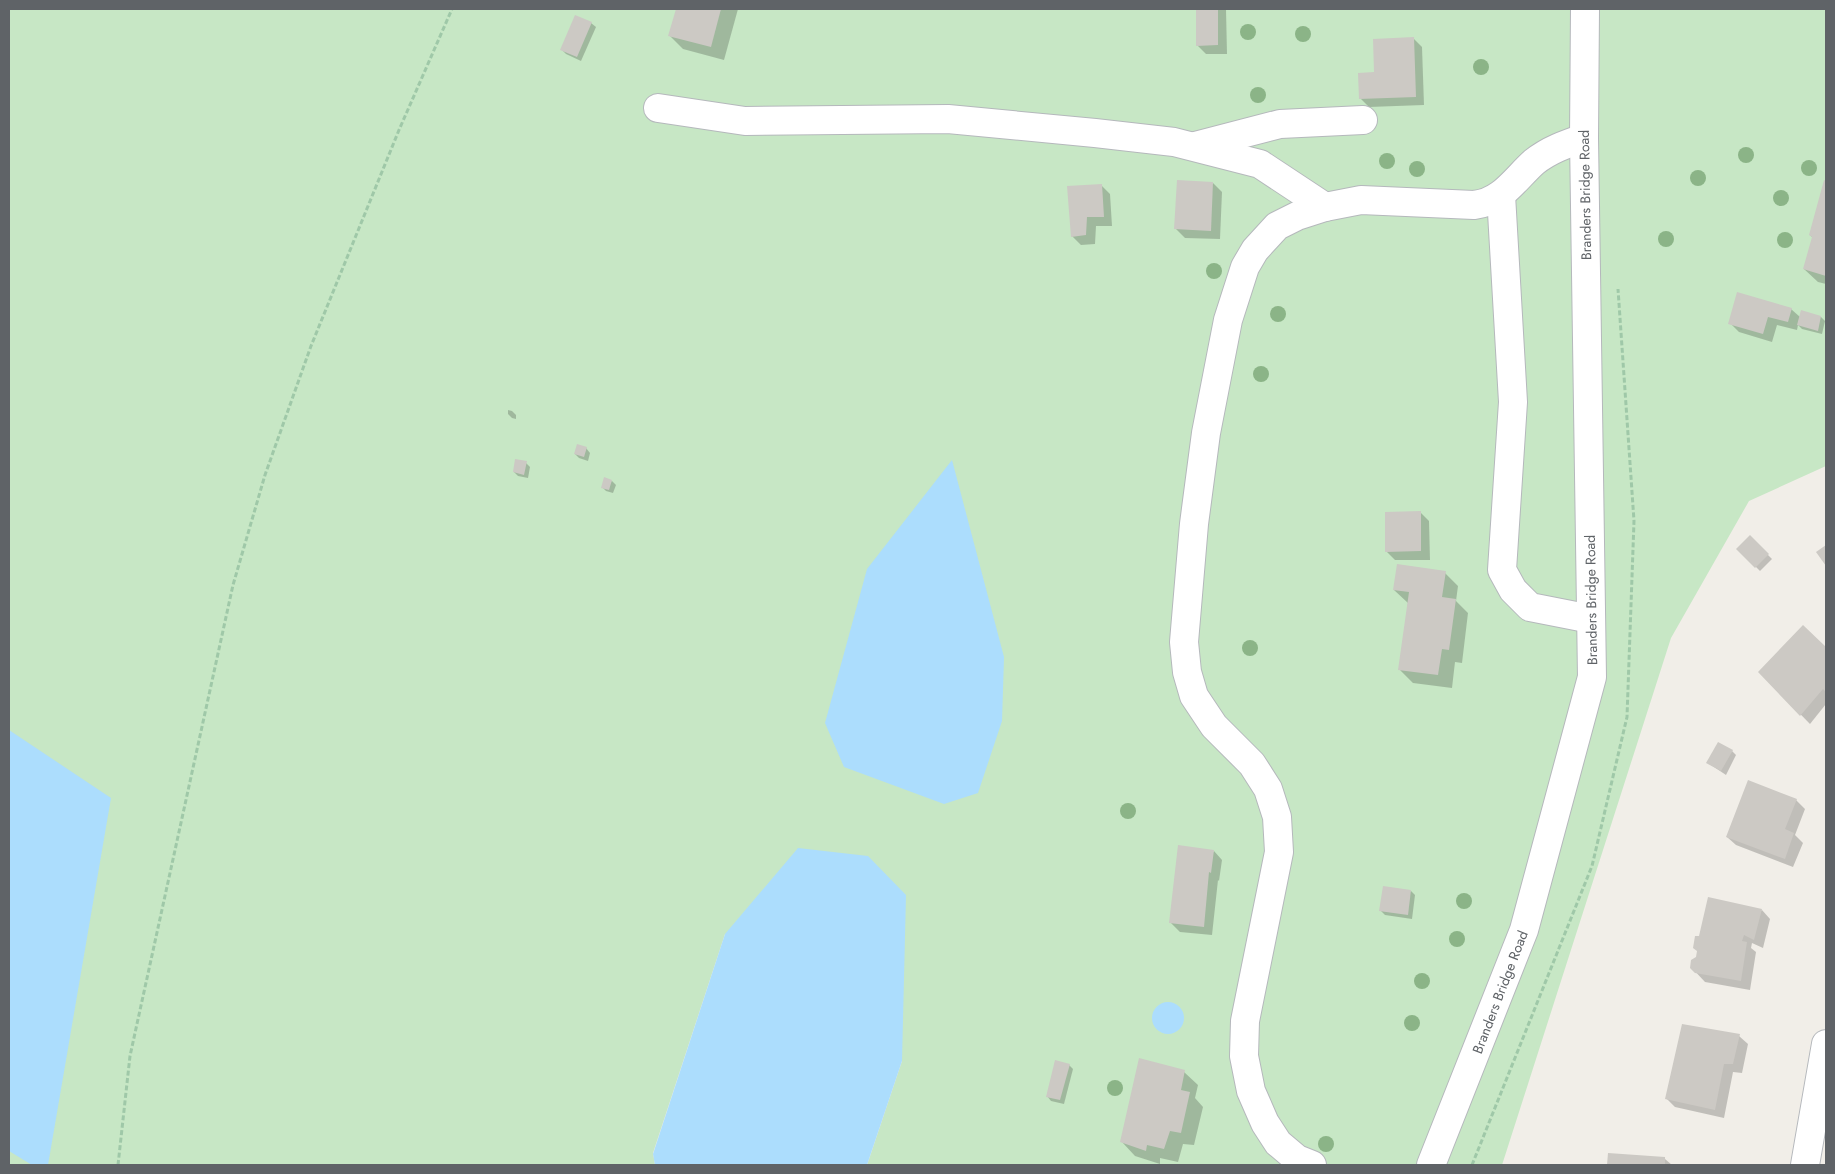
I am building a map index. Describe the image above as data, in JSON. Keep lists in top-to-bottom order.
{
  "streets": {
    "street": ["Branders Bridge Road"]
  }
}
